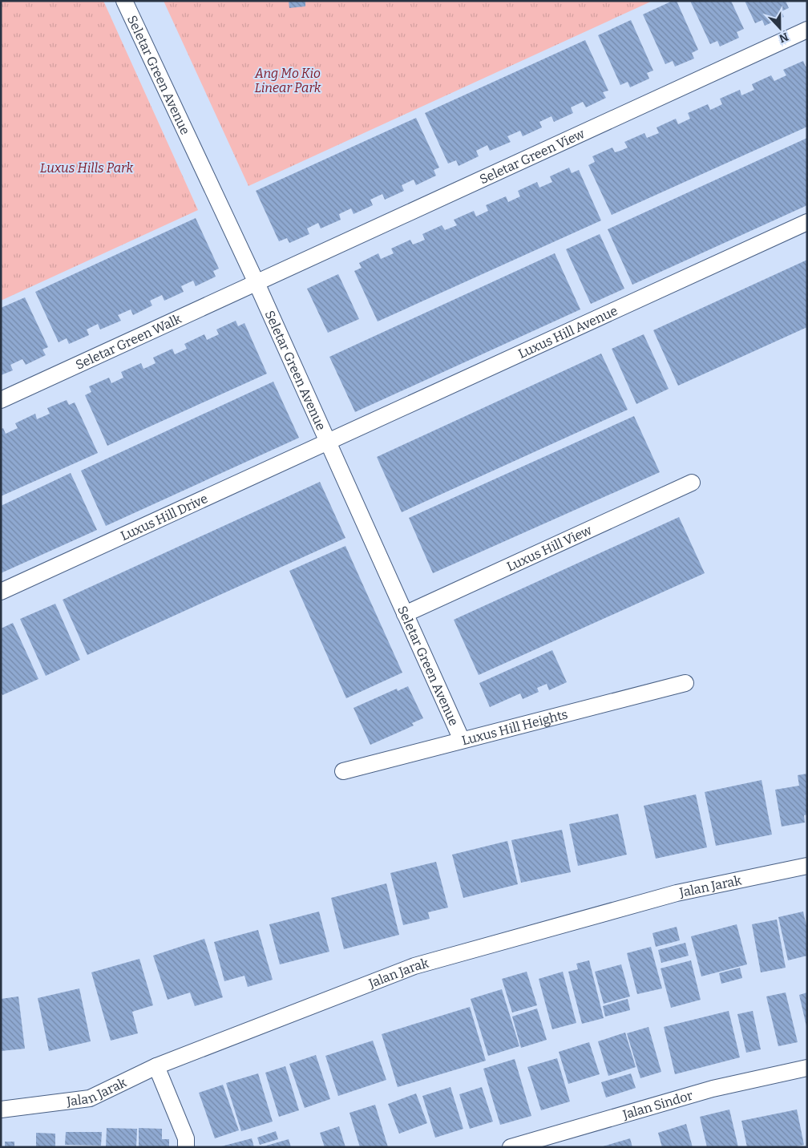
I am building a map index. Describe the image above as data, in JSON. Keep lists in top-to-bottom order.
{
  "streets": {
    "street": [
      "Seletar Green Avenue",
      "Seletar Green View",
      "Luxus Hill Avenue",
      "Seletar Green Walk",
      "Luxus Hill Drive",
      "Luxus Hill View",
      "Luxus Hill Heights",
      "Jalan Jarak",
      "Jalan Sindor"
    ]
  },
  "crossings": [
    ["Seletar Green Avenue", "Seletar Green View"],
    ["Seletar Green Avenue", "Luxus Hill Avenue"],
    ["Seletar Green Avenue", "Seletar Green Walk"],
    ["Seletar Green Avenue", "Luxus Hill Drive"],
    ["Seletar Green Avenue", "Luxus Hill View"],
    ["Seletar Green Avenue", "Luxus Hill Heights"],
    ["Seletar Green View", "Seletar Green Walk"],
    ["Luxus Hill Avenue", "Luxus Hill Drive"]
  ],
  "parks": ["Ang Mo Kio Linear Park", "Luxus Hills Park"],
  "north": "bottom"
}
